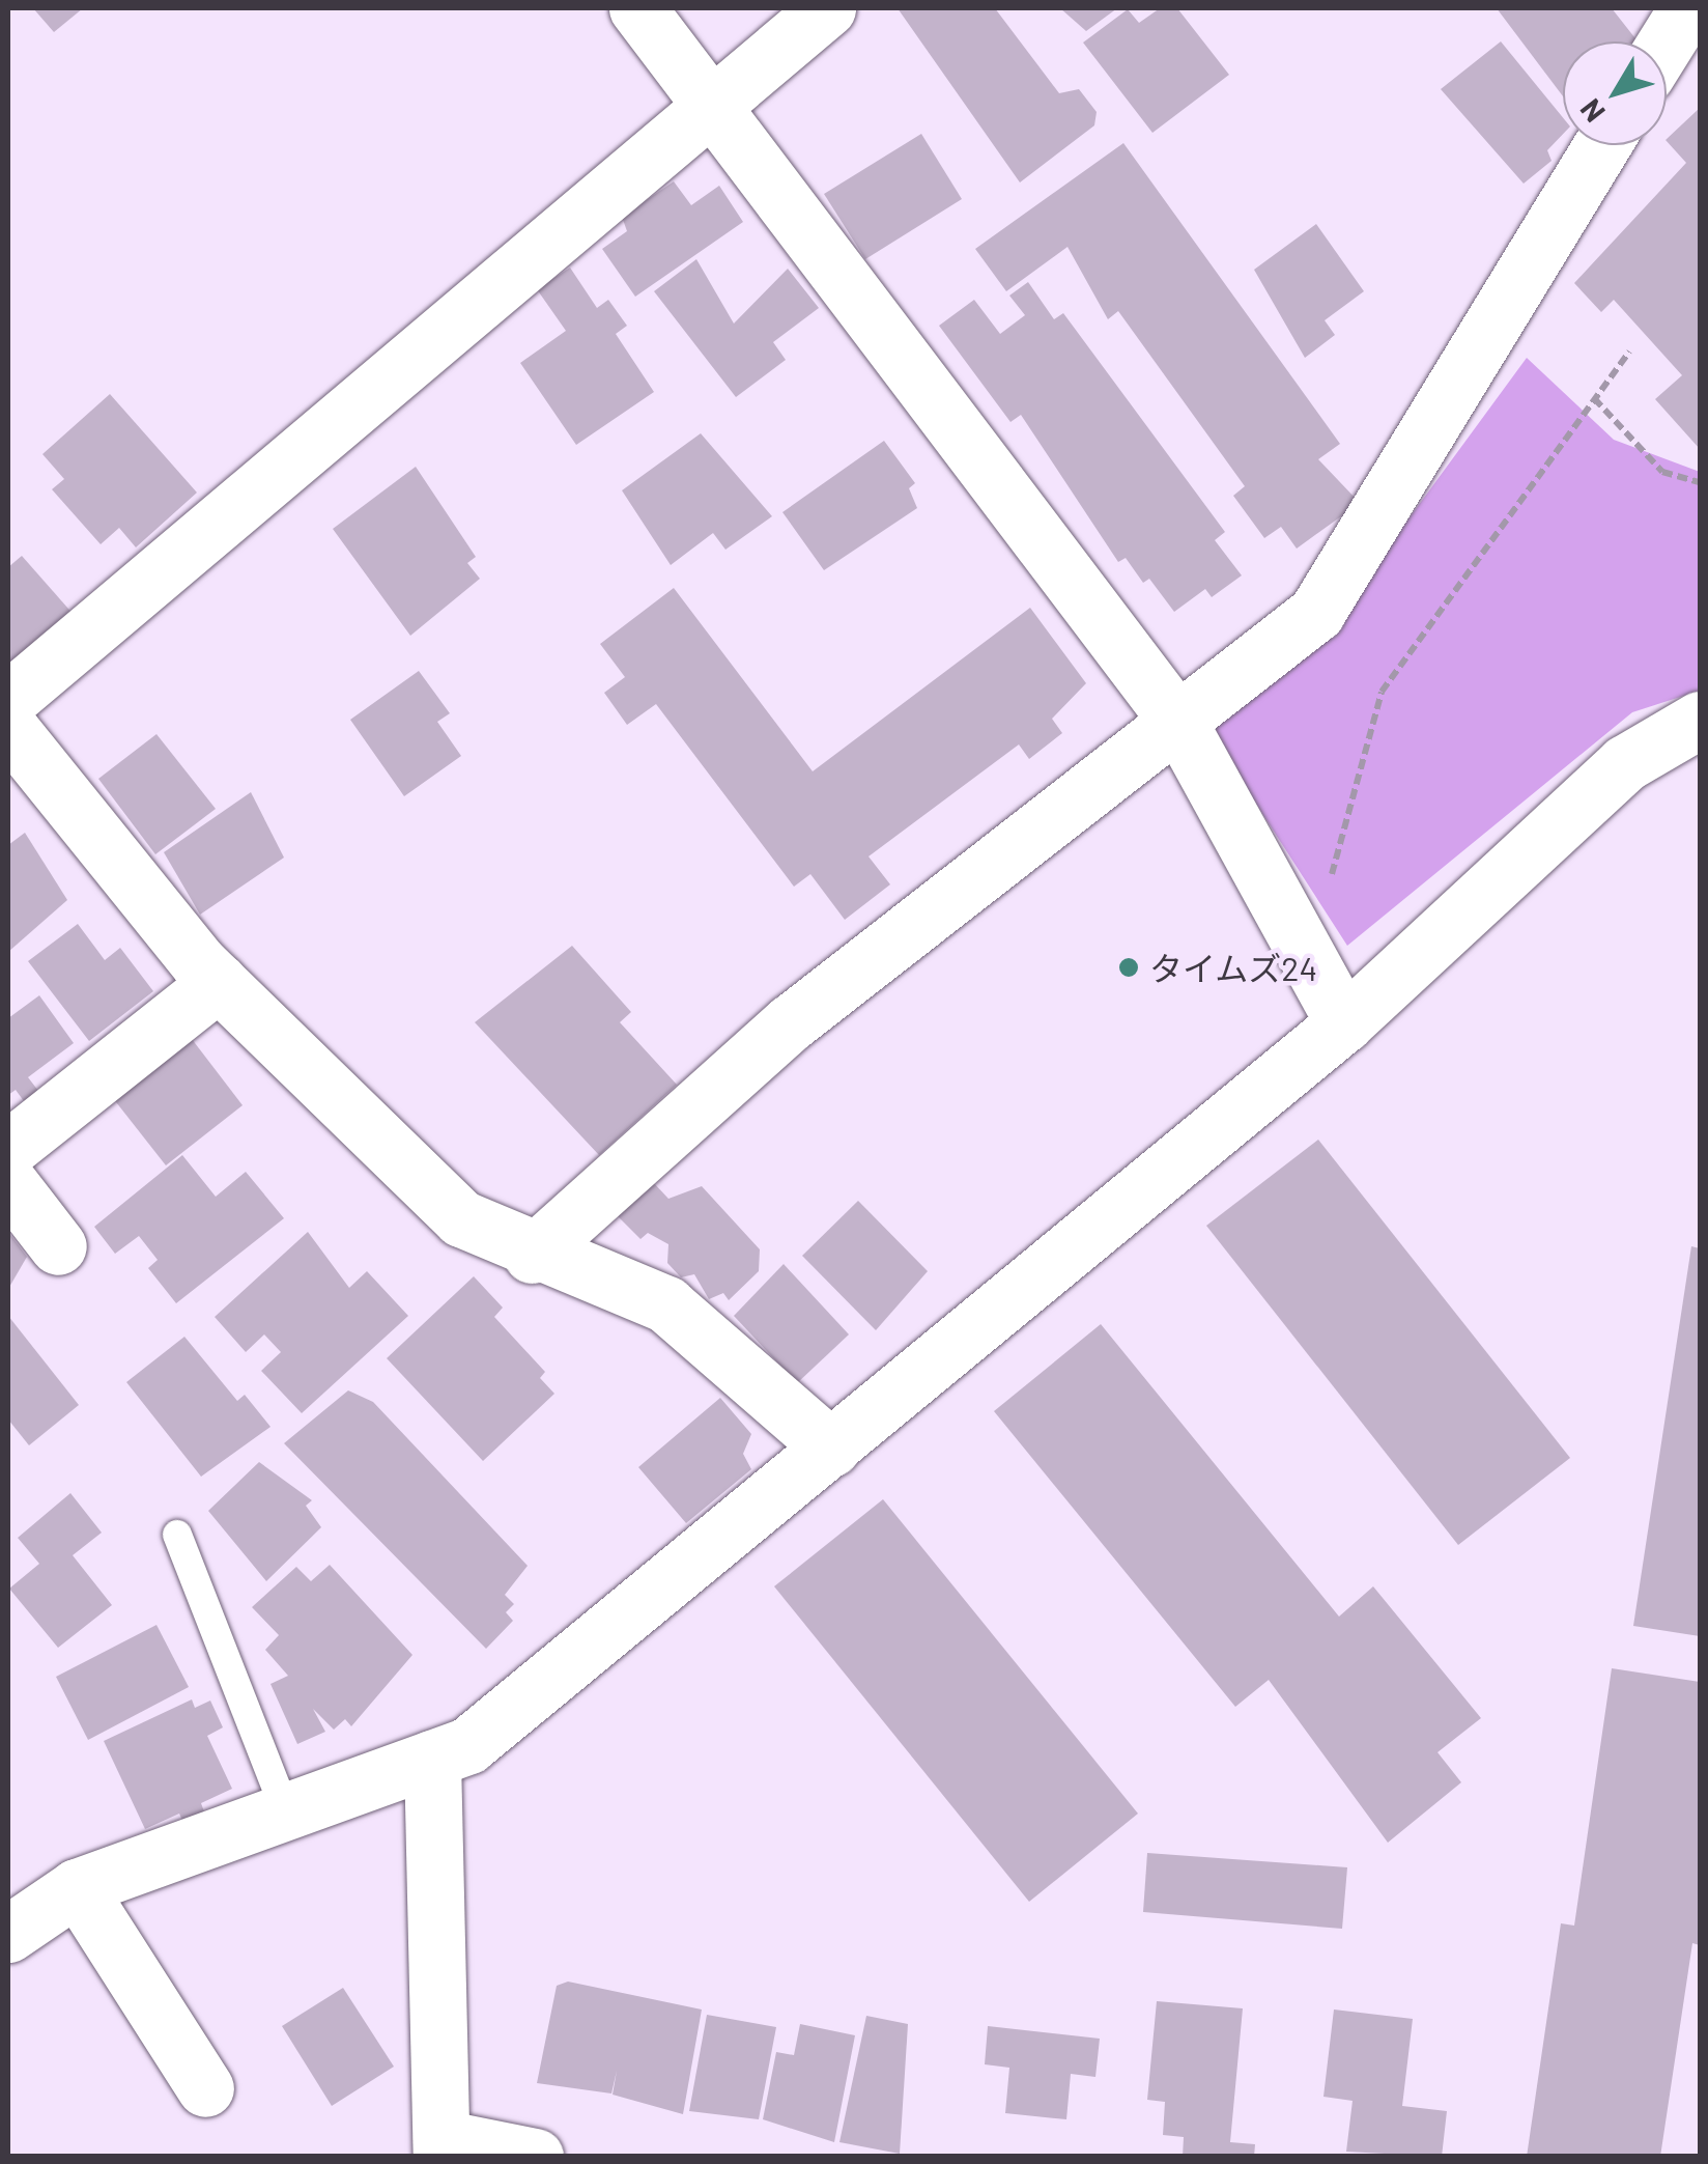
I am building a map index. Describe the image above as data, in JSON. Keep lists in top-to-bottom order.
{
  "places": ["タイムズ24"],
  "north": "bottom left"
}
